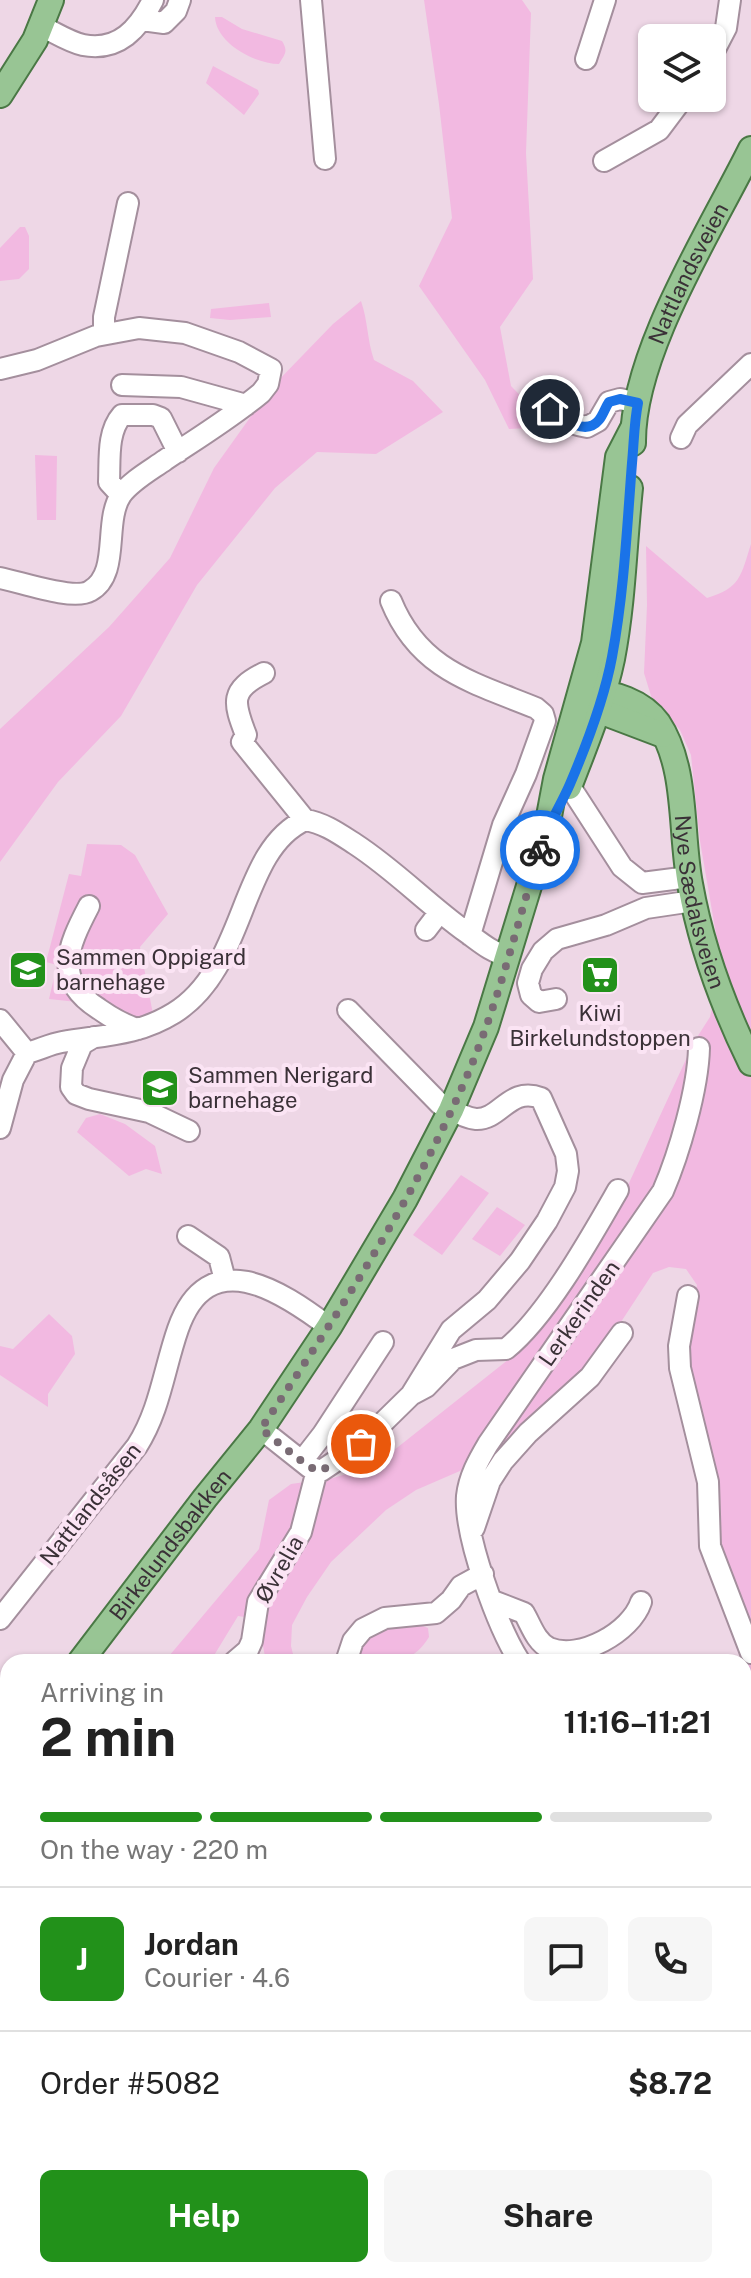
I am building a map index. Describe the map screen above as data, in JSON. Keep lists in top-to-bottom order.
{
  "streets": {
    "main road": ["Nattlandsveien", "Nye Sædalsveien", "Birkelundsbakken"],
    "street": ["Lerkerinden", "Nattlandsåsen", "Øvrelia"]
  },
  "crossings": [
    ["Nattlandsveien", "Nye Sædalsveien"],
    ["Nattlandsveien", "Birkelundsbakken"],
    ["Nye Sædalsveien", "Birkelundsbakken"]
  ],
  "places": {
    "school or university": ["Sammen Oppigard barnehage", "Sammen Nerigard barnehage"],
    "supermarket": ["Kiwi Birkelundstoppen"]
  },
  "page": {
    "heading": ["2 min", "Arriving in", "11:16–11:21"],
    "panel": [
      "Jordan",
      "Courier · 4.6",
      "Order #5082",
      "$8.72"
    ],
    "bar": "On the way · 220 m",
    "round": "J",
    "buttons": ["Help", "Share"]
  }
}
